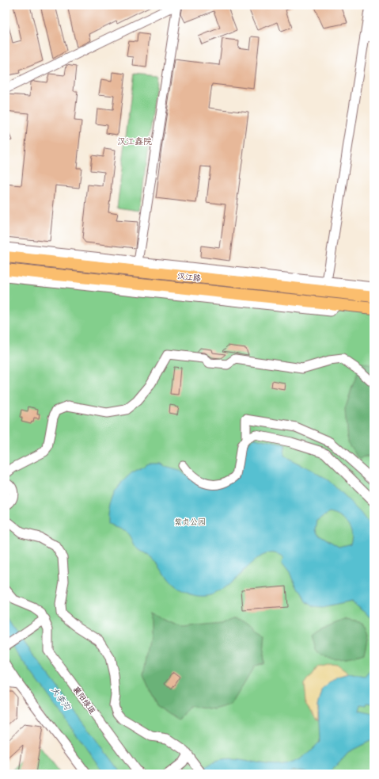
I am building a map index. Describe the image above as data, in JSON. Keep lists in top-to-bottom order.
{
  "streets": {
    "main road": ["汉江路"],
    "street": ["襄阳绿道"]
  },
  "districts": ["汉江鑫院"],
  "water": ["大李沟"],
  "parks": ["紫贞公园"]
}
